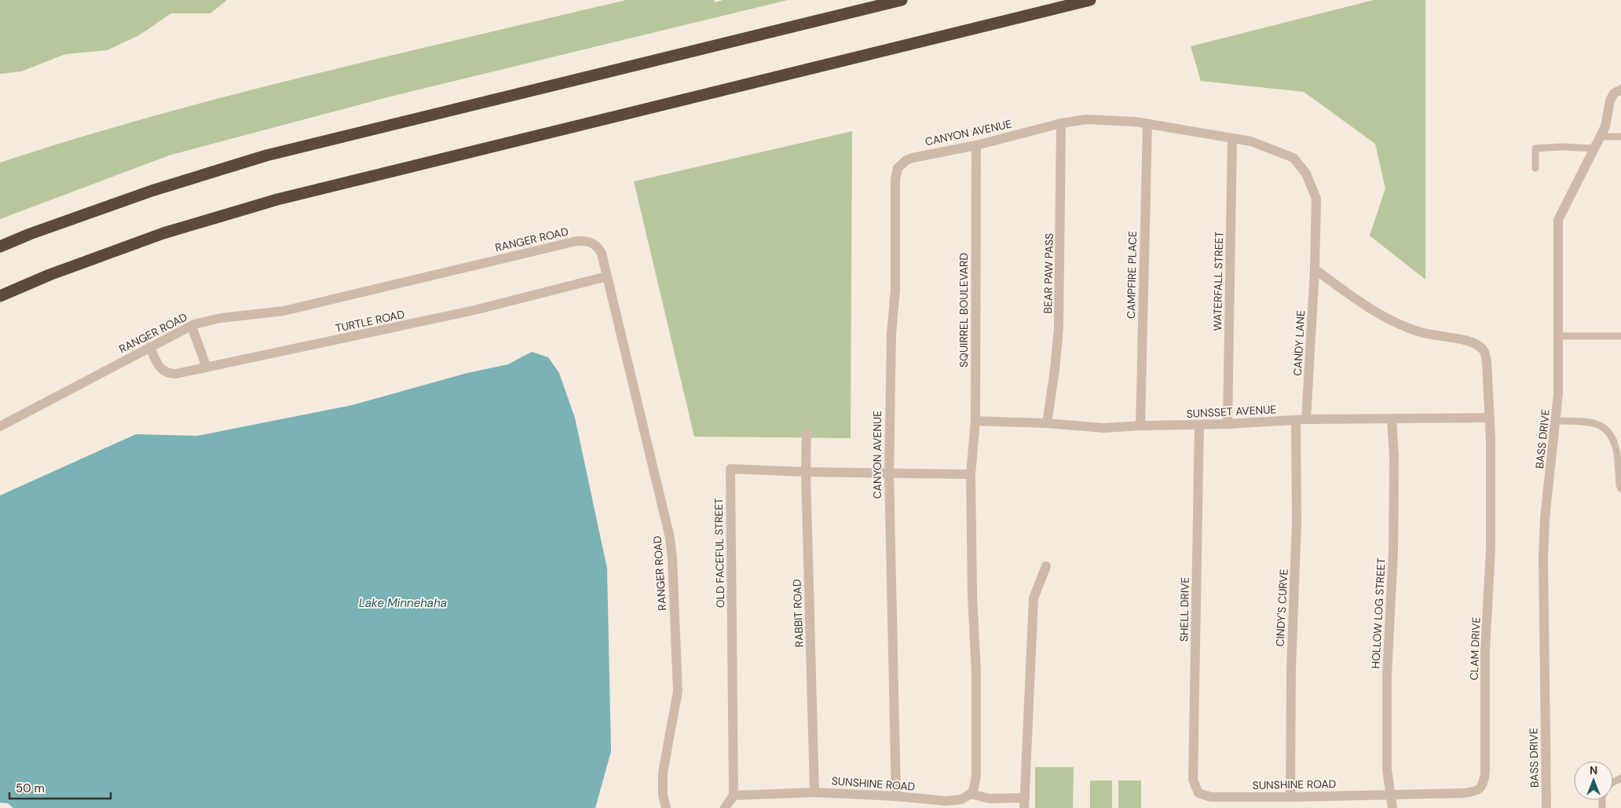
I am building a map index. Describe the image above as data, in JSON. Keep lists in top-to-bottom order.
{
  "streets": {
    "street": [
      "CANYON AVENUE",
      "RANGER ROAD",
      "BEAR PAW PASS",
      "CAMPFIRE PLACE",
      "WATERFALL STREET",
      "SQUIRREL BOULEVARD",
      "TURTLE ROAD",
      "CANDY LANE",
      "SUNSSET AVENUE",
      "BASS DRIVE",
      "OLD FACEFUL STREET",
      "CINDY'S CURVE",
      "SHELL DRIVE",
      "RABBIT ROAD",
      "HOLLOW LOG STREET",
      "CLAM DRIVE",
      "SUNSHINE ROAD"
    ]
  },
  "crossings": [
    ["CANYON AVENUE", "BEAR PAW PASS"],
    ["CANYON AVENUE", "CAMPFIRE PLACE"],
    ["CANYON AVENUE", "WATERFALL STREET"],
    ["CANYON AVENUE", "SQUIRREL BOULEVARD"],
    ["CANYON AVENUE", "CANDY LANE"],
    ["CANYON AVENUE", "OLD FACEFUL STREET"],
    ["CANYON AVENUE", "SUNSHINE ROAD"],
    ["RANGER ROAD", "TURTLE ROAD"],
    ["BEAR PAW PASS", "SUNSSET AVENUE"],
    ["CAMPFIRE PLACE", "SUNSSET AVENUE"],
    ["WATERFALL STREET", "SUNSSET AVENUE"],
    ["SQUIRREL BOULEVARD", "SUNSSET AVENUE"],
    ["SQUIRREL BOULEVARD", "OLD FACEFUL STREET"],
    ["CANDY LANE", "SUNSSET AVENUE"],
    ["CANDY LANE", "CINDY'S CURVE"],
    ["SUNSSET AVENUE", "CINDY'S CURVE"],
    ["SUNSSET AVENUE", "SHELL DRIVE"],
    ["SUNSSET AVENUE", "HOLLOW LOG STREET"],
    ["SUNSSET AVENUE", "CLAM DRIVE"],
    ["OLD FACEFUL STREET", "RABBIT ROAD"],
    ["OLD FACEFUL STREET", "SUNSHINE ROAD"],
    ["CINDY'S CURVE", "SUNSHINE ROAD"],
    ["SHELL DRIVE", "SUNSHINE ROAD"],
    ["RABBIT ROAD", "SUNSHINE ROAD"],
    ["HOLLOW LOG STREET", "CLAM DRIVE"],
    ["HOLLOW LOG STREET", "SUNSHINE ROAD"],
    ["CLAM DRIVE", "SUNSHINE ROAD"]
  ],
  "water": ["Lake Minnehaha"],
  "scale_bar": "50 m",
  "north": "top"
}
